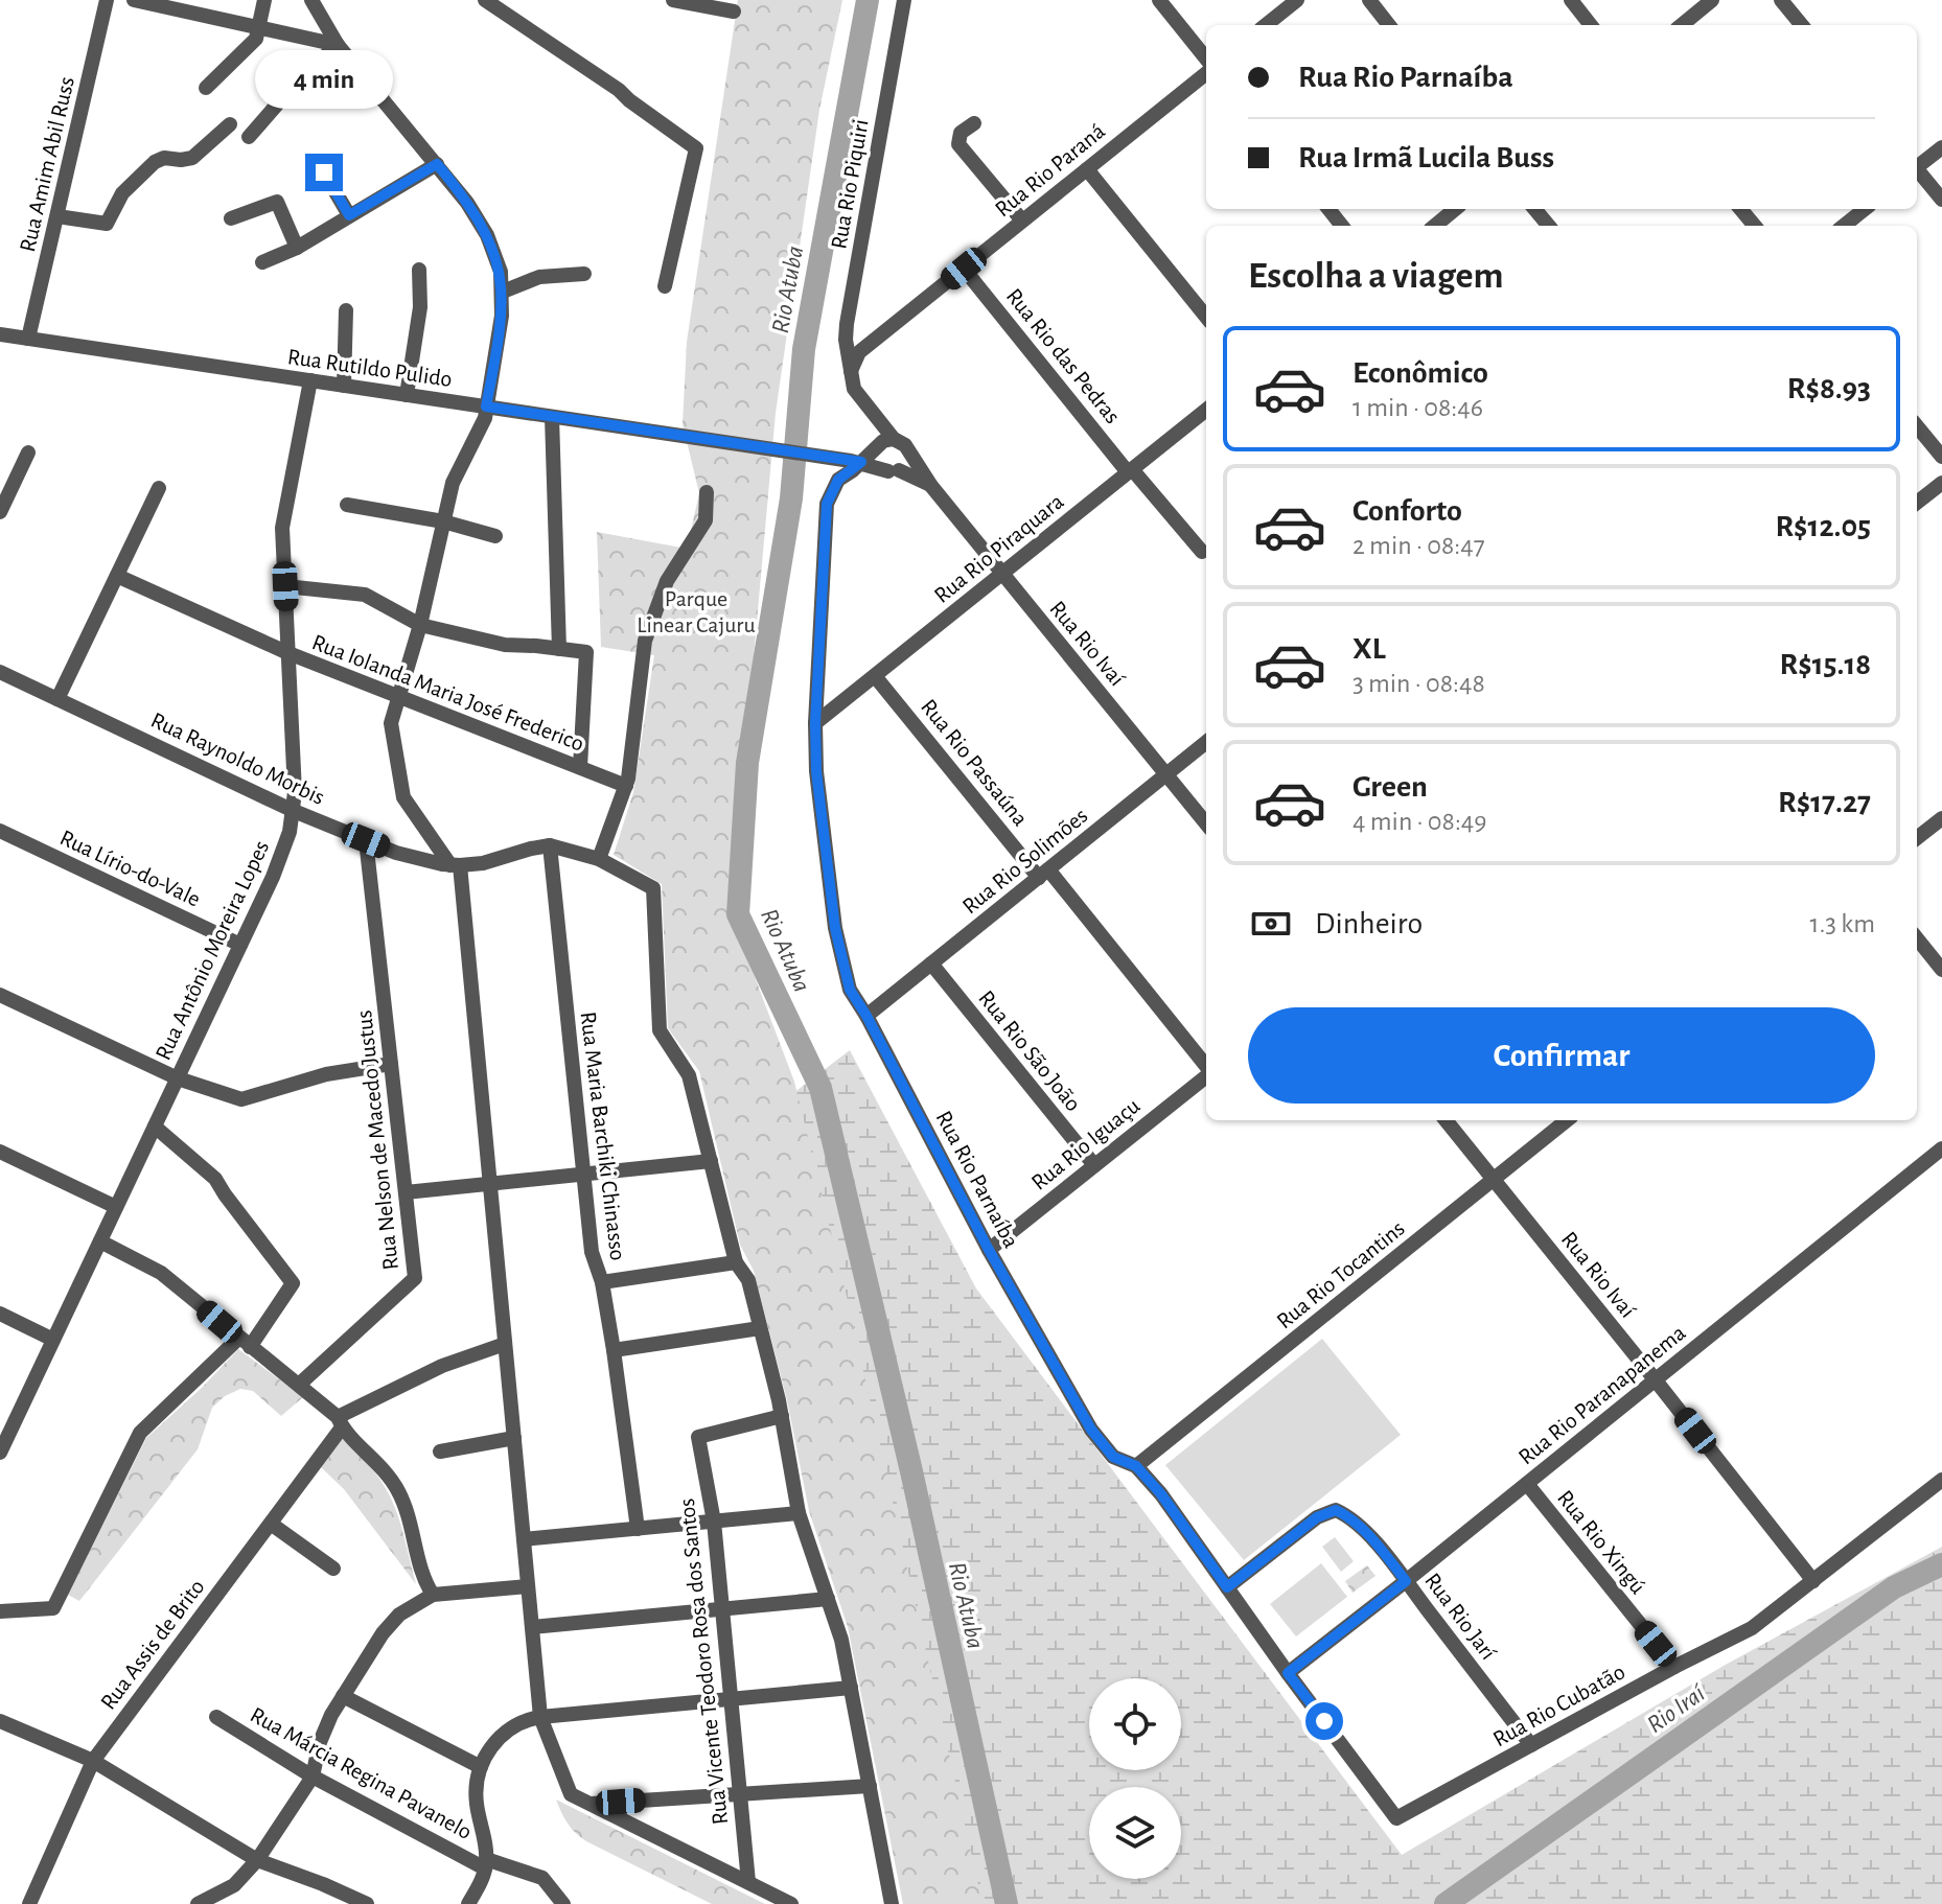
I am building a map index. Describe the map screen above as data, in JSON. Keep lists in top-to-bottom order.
{
  "streets": {
    "street": [
      "Rua Amim Abil Russ",
      "Rua Rio Paraná",
      "Rua Rio Piquiri",
      "Rua Rio das Pedras",
      "Rua Rutildo Pulido",
      "Rua Rio Piraquara",
      "Rua Rio Ivaí",
      "Rua Iolanda Maria José Frederico",
      "Rua Raynoldo Morbis",
      "Rua Rio Passaúna",
      "Rua Rio Solimões",
      "Rua Lírio-do-Vale",
      "Rua Antônio Moreira Lopes",
      "Rua Rio São João",
      "Rua Maria Barchiki Chinasso",
      "Rua Nelson de Macedo Justus",
      "Rua Rio Iguaçu",
      "Rua Rio Parnaíba",
      "Rua Rio Tocantins",
      "Rua Rio Paranapanema",
      "Rua Rio Xingú",
      "Rua Rio Jarí",
      "Rua Assis de Brito",
      "Rua Vicente Teodoro Rosa dos Santos",
      "Rua Rio Cubatão",
      "Rua Márcia Regina Pavanelo"
    ]
  },
  "crossings": [
    ["Rua Amim Abil Russ", "Rua Rutildo Pulido"],
    ["Rua Rio Paraná", "Rua Rio Piquiri"],
    ["Rua Rio Paraná", "Rua Rio das Pedras"],
    ["Rua Rio das Pedras", "Rua Rio Piraquara"],
    ["Rua Rutildo Pulido", "Rua Rio Ivaí"],
    ["Rua Rutildo Pulido", "Rua Antônio Moreira Lopes"],
    ["Rua Rio Piraquara", "Rua Rio Ivaí"],
    ["Rua Rio Piraquara", "Rua Rio Passaúna"],
    ["Rua Rio Piraquara", "Rua Rio Parnaíba"],
    ["Rua Rio Ivaí", "Rua Rio Solimões"],
    ["Rua Rio Ivaí", "Rua Rio Parnaíba"],
    ["Rua Rio Ivaí", "Rua Rio Tocantins"],
    ["Rua Rio Ivaí", "Rua Rio Paranapanema"],
    ["Rua Rio Ivaí", "Rua Rio Cubatão"],
    ["Rua Iolanda Maria José Frederico", "Rua Antônio Moreira Lopes"],
    ["Rua Raynoldo Morbis", "Rua Antônio Moreira Lopes"],
    ["Rua Raynoldo Morbis", "Rua Maria Barchiki Chinasso"],
    ["Rua Raynoldo Morbis", "Rua Nelson de Macedo Justus"],
    ["Rua Rio Passaúna", "Rua Rio Solimões"],
    ["Rua Rio Solimões", "Rua Rio São João"],
    ["Rua Rio Solimões", "Rua Rio Parnaíba"],
    ["Rua Lírio-do-Vale", "Rua Antônio Moreira Lopes"],
    ["Rua Rio São João", "Rua Rio Iguaçu"],
    ["Rua Rio Iguaçu", "Rua Rio Parnaíba"],
    ["Rua Rio Parnaíba", "Rua Rio Tocantins"],
    ["Rua Rio Parnaíba", "Rua Rio Paranapanema"],
    ["Rua Rio Parnaíba", "Rua Rio Jarí"],
    ["Rua Rio Parnaíba", "Rua Rio Cubatão"],
    ["Rua Rio Paranapanema", "Rua Rio Xingú"],
    ["Rua Rio Paranapanema", "Rua Rio Jarí"],
    ["Rua Rio Xingú", "Rua Rio Cubatão"],
    ["Rua Rio Jarí", "Rua Rio Cubatão"]
  ],
  "water": ["Rio Atuba", "Rio Iraí"],
  "parks": ["Parque Linear Cajuru"],
  "page": {
    "banner": ["Rua Rio Parnaíba", "Rua Irmã Lucila Buss"],
    "bubble": "4 min",
    "heading": "Escolha a viagem",
    "list": [
      {
        "name": "Econômico",
        "note": "1 min · 08:46",
        "value": "R$8.93"
      },
      {
        "name": "Conforto",
        "note": "2 min · 08:47",
        "value": "R$12.05"
      },
      {
        "name": "XL",
        "note": "3 min · 08:48",
        "value": "R$15.18"
      },
      {
        "name": "Green",
        "note": "4 min · 08:49",
        "value": "R$17.27"
      }
    ],
    "pay": ["Dinheiro", "1.3 km"],
    "buttons": "Confirmar"
  }
}
